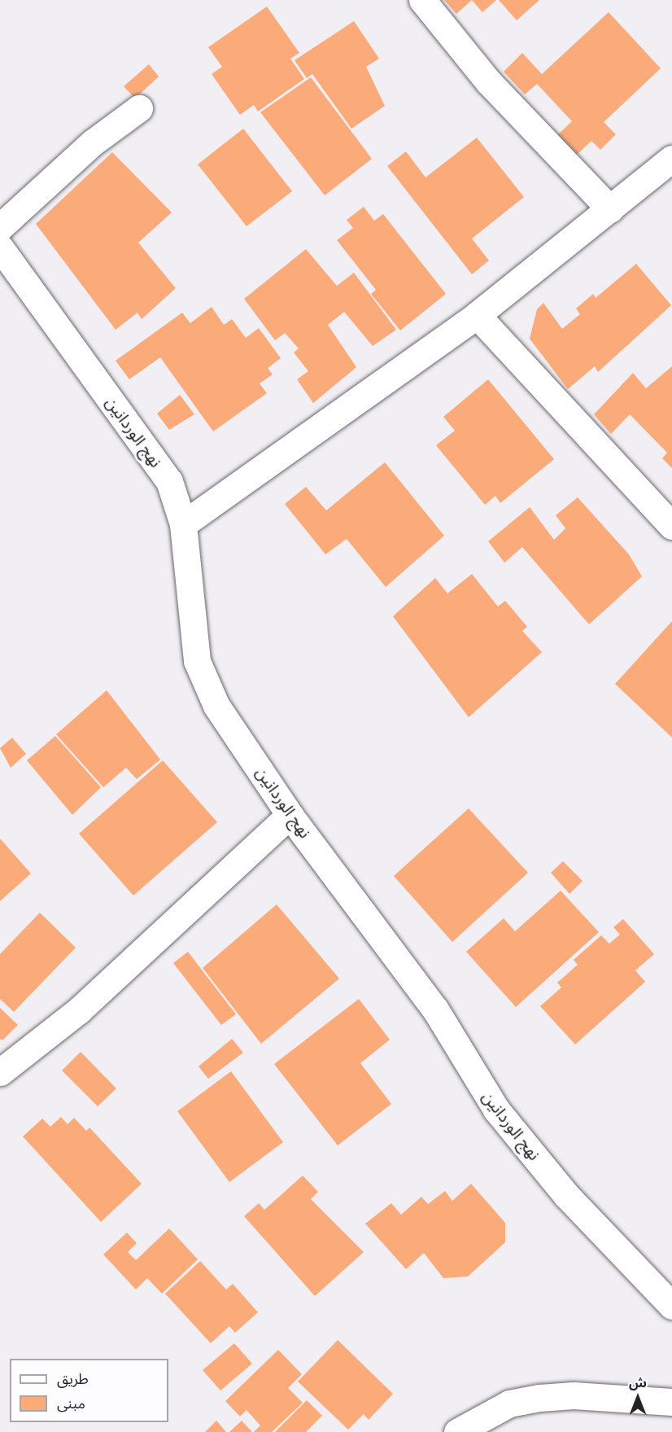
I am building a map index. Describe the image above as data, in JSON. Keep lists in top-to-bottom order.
{
  "streets": {
    "street": ["نهج الوردانين"]
  },
  "legend": ["طريق", "مبنى"],
  "north": "top"
}
